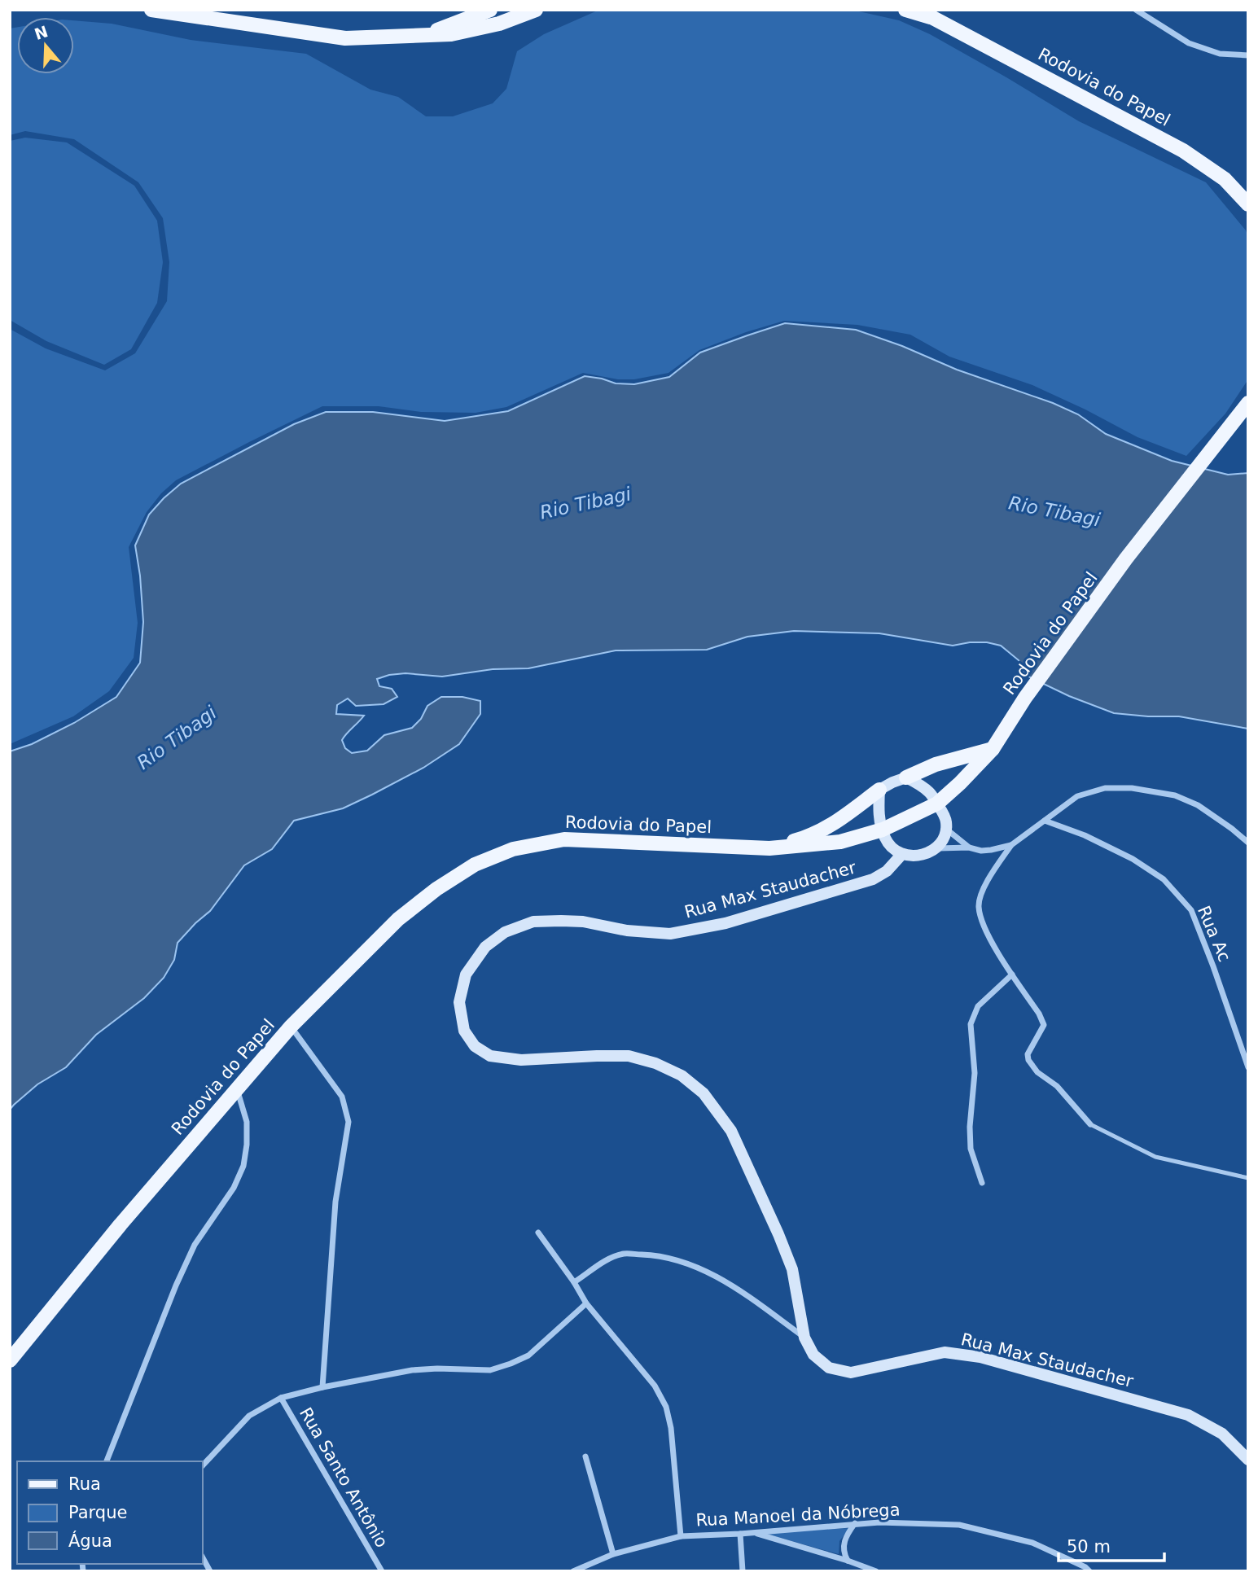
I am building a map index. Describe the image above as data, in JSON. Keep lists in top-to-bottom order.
{
  "streets": {
    "main road": ["Rodovia do Papel", "Rua Max Staudacher"],
    "street": ["Rua Ac", "Rua Santo Antônio", "Rua Manoel da Nóbrega"]
  },
  "water": ["Rio Tibagi"],
  "legend": ["Rua", "Parque", "Água"],
  "scale_bar": "50 m",
  "north": "top"
}
